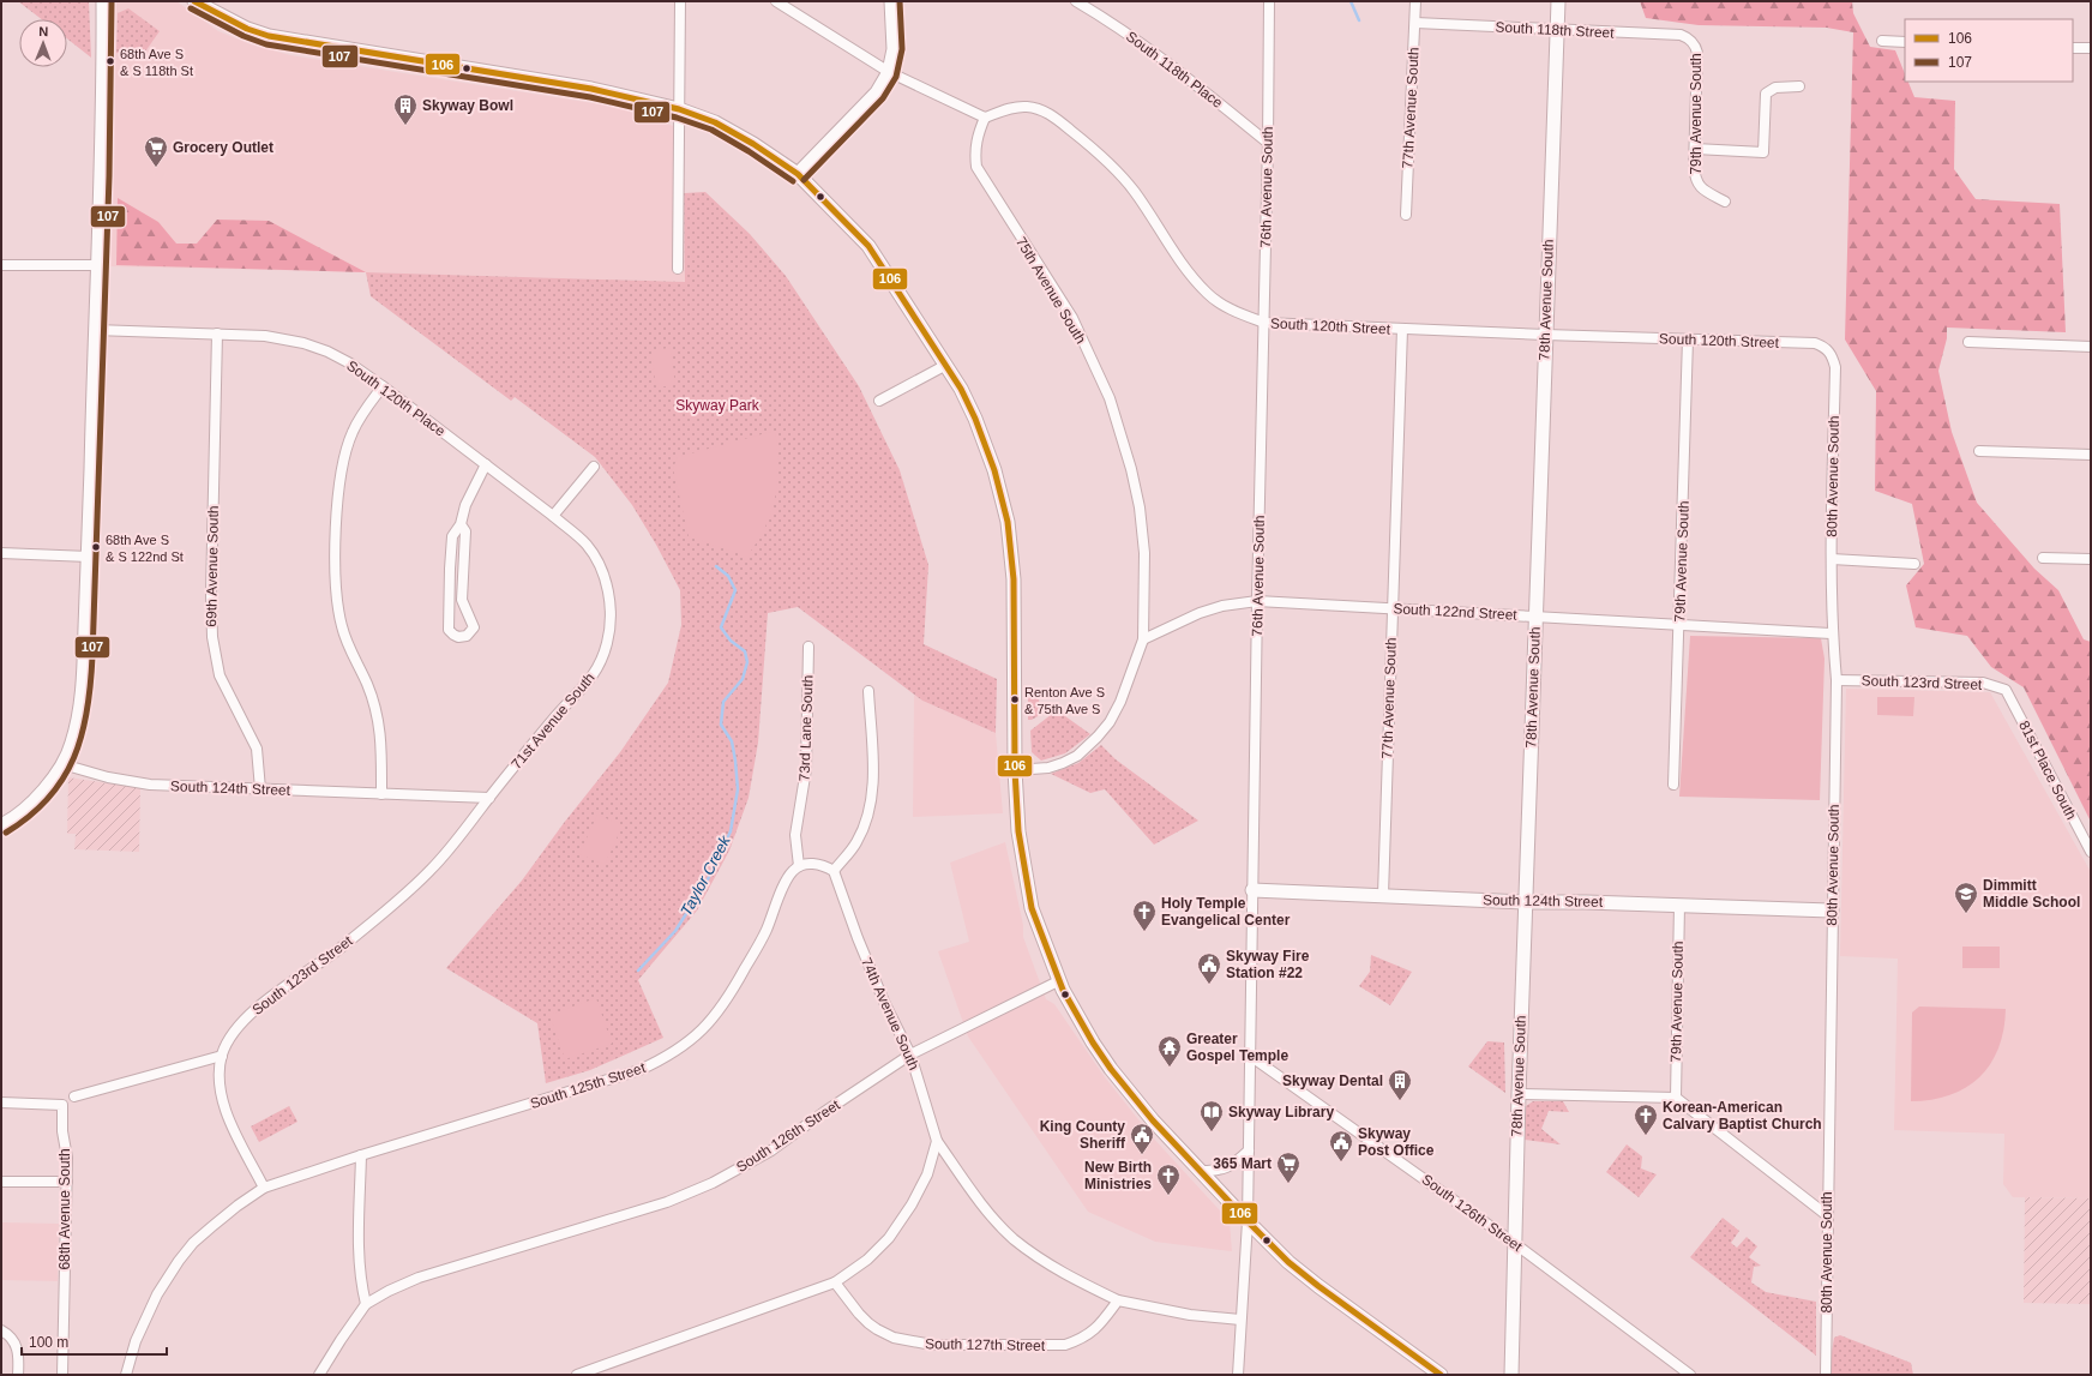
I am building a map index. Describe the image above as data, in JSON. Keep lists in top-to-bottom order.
{
  "streets": {
    "street": [
      "South 118th Street",
      "South 118th Place",
      "77th Avenue South",
      "79th Avenue South",
      "76th Avenue South",
      "75th Avenue South",
      "78th Avenue South",
      "South 120th Street",
      "South 120th Place",
      "80th Avenue South",
      "69th Avenue South",
      "South 122nd Street",
      "South 123rd Street",
      "71st Avenue South",
      "73rd Lane South",
      "81st Place South",
      "South 124th Street",
      "74th Avenue South",
      "South 125th Street",
      "South 126th Street",
      "68th Avenue South",
      "South 127th Street"
    ]
  },
  "crossings": [
    ["South 118th Street", "77th Avenue South"],
    ["South 118th Street", "79th Avenue South"],
    ["South 118th Street", "78th Avenue South"],
    ["South 118th Place", "76th Avenue South"],
    ["77th Avenue South", "South 120th Street"],
    ["77th Avenue South", "South 122nd Street"],
    ["77th Avenue South", "South 124th Street"],
    ["79th Avenue South", "South 120th Street"],
    ["79th Avenue South", "South 122nd Street"],
    ["79th Avenue South", "South 124th Street"],
    ["76th Avenue South", "South 120th Street"],
    ["76th Avenue South", "South 122nd Street"],
    ["76th Avenue South", "South 124th Street"],
    ["76th Avenue South", "South 126th Street"],
    ["75th Avenue South", "South 120th Street"],
    ["75th Avenue South", "South 122nd Street"],
    ["78th Avenue South", "South 120th Street"],
    ["78th Avenue South", "South 122nd Street"],
    ["78th Avenue South", "South 124th Street"],
    ["78th Avenue South", "South 126th Street"],
    ["South 120th Street", "80th Avenue South"],
    ["South 120th Place", "69th Avenue South"],
    ["South 120th Place", "71st Avenue South"],
    ["80th Avenue South", "South 122nd Street"],
    ["80th Avenue South", "South 123rd Street"],
    ["80th Avenue South", "South 124th Street"],
    ["69th Avenue South", "South 124th Street"],
    ["South 123rd Street", "71st Avenue South"],
    ["South 123rd Street", "81st Place South"],
    ["South 123rd Street", "South 124th Street"],
    ["South 123rd Street", "South 125th Street"],
    ["71st Avenue South", "South 124th Street"],
    ["73rd Lane South", "South 125th Street"],
    ["74th Avenue South", "South 126th Street"]
  ],
  "water": ["Taylor Creek"],
  "parks": ["Skyway Park"],
  "places": {
    "other": ["68th Ave S & S 118th St", "68th Ave S & S 122nd St", "Renton Ave S & 75th Ave S"],
    "building": ["Skyway Bowl", "Skyway Dental"],
    "supermarket": ["Grocery Outlet", "365 Mart"],
    "school or university": ["Dimmitt Middle School"],
    "church": ["Holy Temple Evangelical Center", "Korean-American Calvary Baptist Church", "New Birth Ministries"],
    "public building": ["Skyway Fire Station #22", "King County Sheriff", "Skyway Post Office"],
    "temple": ["Greater Gospel Temple"],
    "library": ["Skyway Library"]
  },
  "lines": ["transit line 106", "transit line 107"],
  "legend": ["106", "107"],
  "scale_bar": "100 m",
  "north": "top"
}
